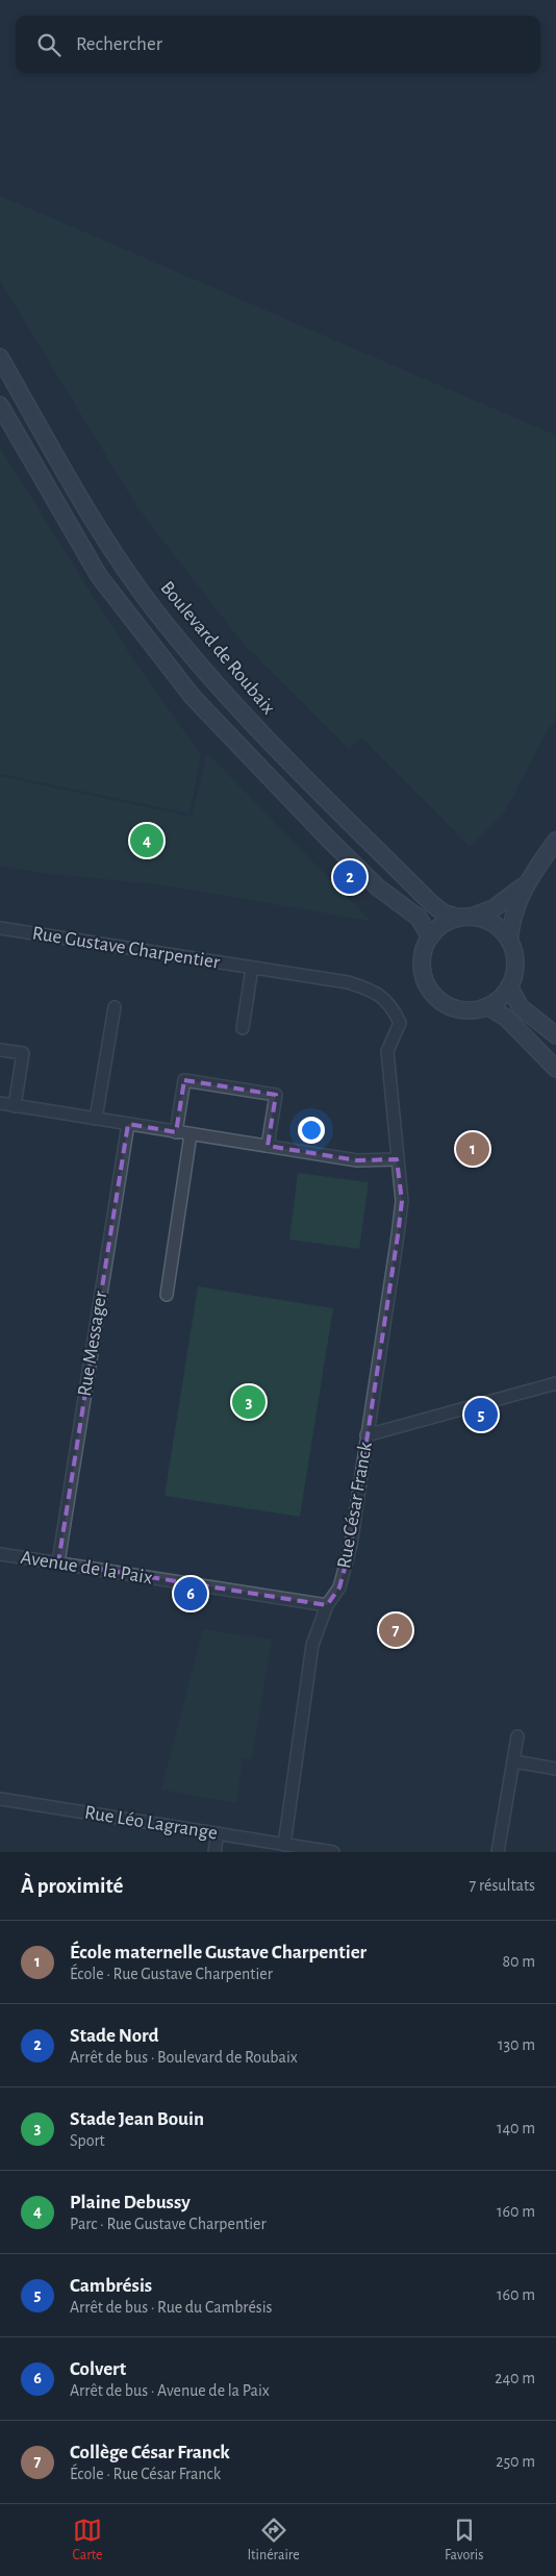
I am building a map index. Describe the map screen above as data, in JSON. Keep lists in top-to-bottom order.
{
  "streets": {
    "main road": ["Boulevard de Roubaix"],
    "street": [
      "Rue Gustave Charpentier",
      "Rue Messager",
      "Rue César Franck",
      "Avenue de la Paix",
      "Rue Léo Lagrange"
    ]
  },
  "crossings": [
    ["Rue Gustave Charpentier", "Rue César Franck"],
    ["Rue Messager", "Avenue de la Paix"],
    ["Rue César Franck", "Avenue de la Paix"],
    ["Rue César Franck", "Rue Léo Lagrange"]
  ],
  "page": {
    "search": "Rechercher",
    "pins": [
      "4",
      "2",
      "1",
      "3",
      "5",
      "6",
      "7"
    ],
    "heading": ["À proximité", "7 résultats"],
    "list": [
      {
        "mark": "1",
        "name": "École maternelle Gustave Charpentier",
        "note": "École · Rue Gustave Charpentier",
        "value": "80 m"
      },
      {
        "mark": "2",
        "name": "Stade Nord",
        "note": "Arrêt de bus · Boulevard de Roubaix",
        "value": "130 m"
      },
      {
        "mark": "3",
        "name": "Stade Jean Bouin",
        "note": "Sport",
        "value": "140 m"
      },
      {
        "mark": "4",
        "name": "Plaine Debussy",
        "note": "Parc · Rue Gustave Charpentier",
        "value": "160 m"
      },
      {
        "mark": "5",
        "name": "Cambrésis",
        "note": "Arrêt de bus · Rue du Cambrésis",
        "value": "160 m"
      },
      {
        "mark": "6",
        "name": "Colvert",
        "note": "Arrêt de bus · Avenue de la Paix",
        "value": "240 m"
      },
      {
        "mark": "7",
        "name": "Collège César Franck",
        "note": "École · Rue César Franck",
        "value": "250 m"
      }
    ],
    "nav": ["Carte", "Itinéraire", "Favoris"]
  }
}
